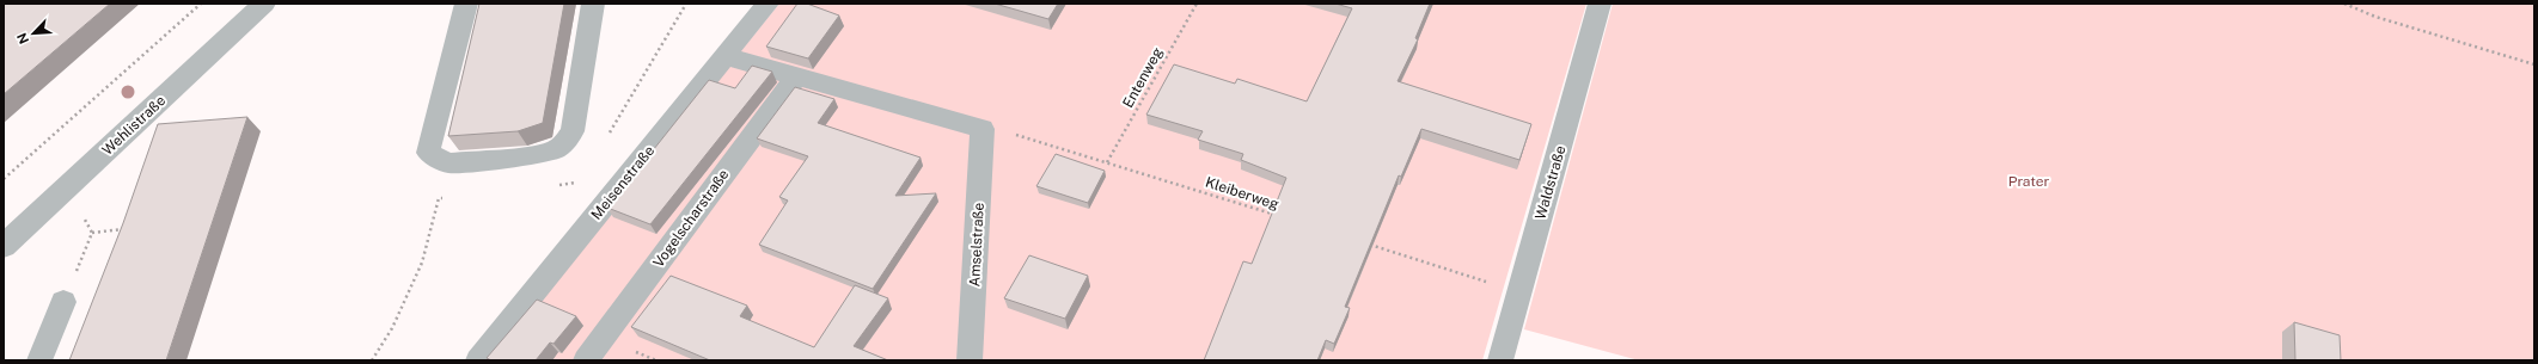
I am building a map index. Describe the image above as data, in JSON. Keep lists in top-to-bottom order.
{
  "streets": {
    "street": ["Wehlistraße"],
    "lane": [
      "Meisenstraße",
      "Waldstraße",
      "Vogelscharstraße",
      "Amselstraße"
    ],
    "path": ["Entenweg", "Kleiberweg"]
  },
  "crossings": [
    ["Entenweg", "Kleiberweg"],
    ["Kleiberweg", "Amselstraße"]
  ],
  "parks": ["Prater"],
  "north": "bottom left"
}
